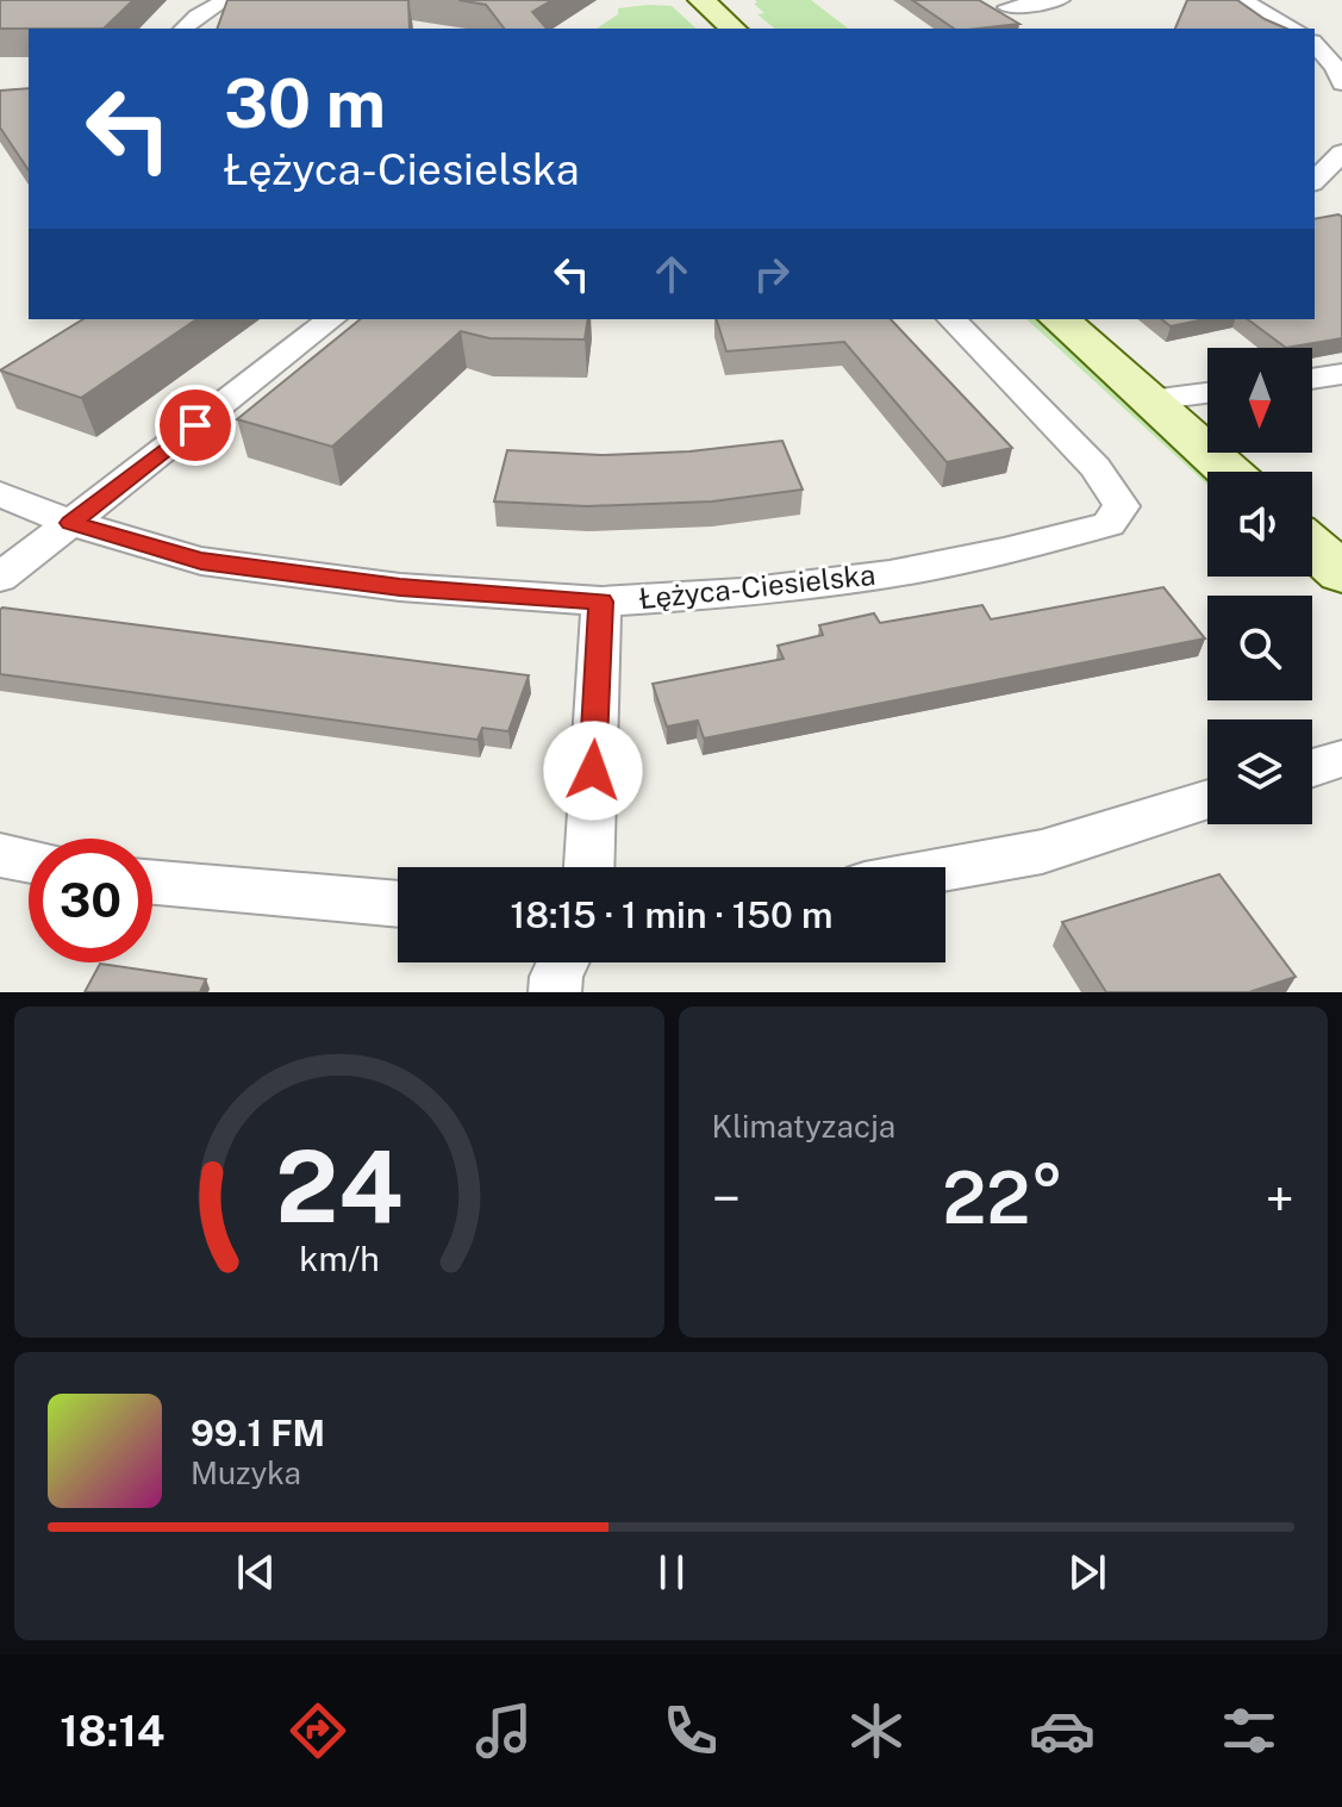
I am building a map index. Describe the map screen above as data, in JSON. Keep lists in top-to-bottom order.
{
  "streets": {
    "street": ["Łężyca-Ciesielska"]
  },
  "north": "bottom",
  "page": {
    "turn": ["30 m", "Łężyca-Ciesielska"],
    "limit": "30",
    "trip": "18:15 · 1 min · 150 m",
    "tile": "Klimatyzacja",
    "heat": ["−", "22°", "+"],
    "song": ["99.1 FM", "Muzyka"],
    "tabs": "18:14",
    "gauge": ["24", "km/h"]
  }
}
